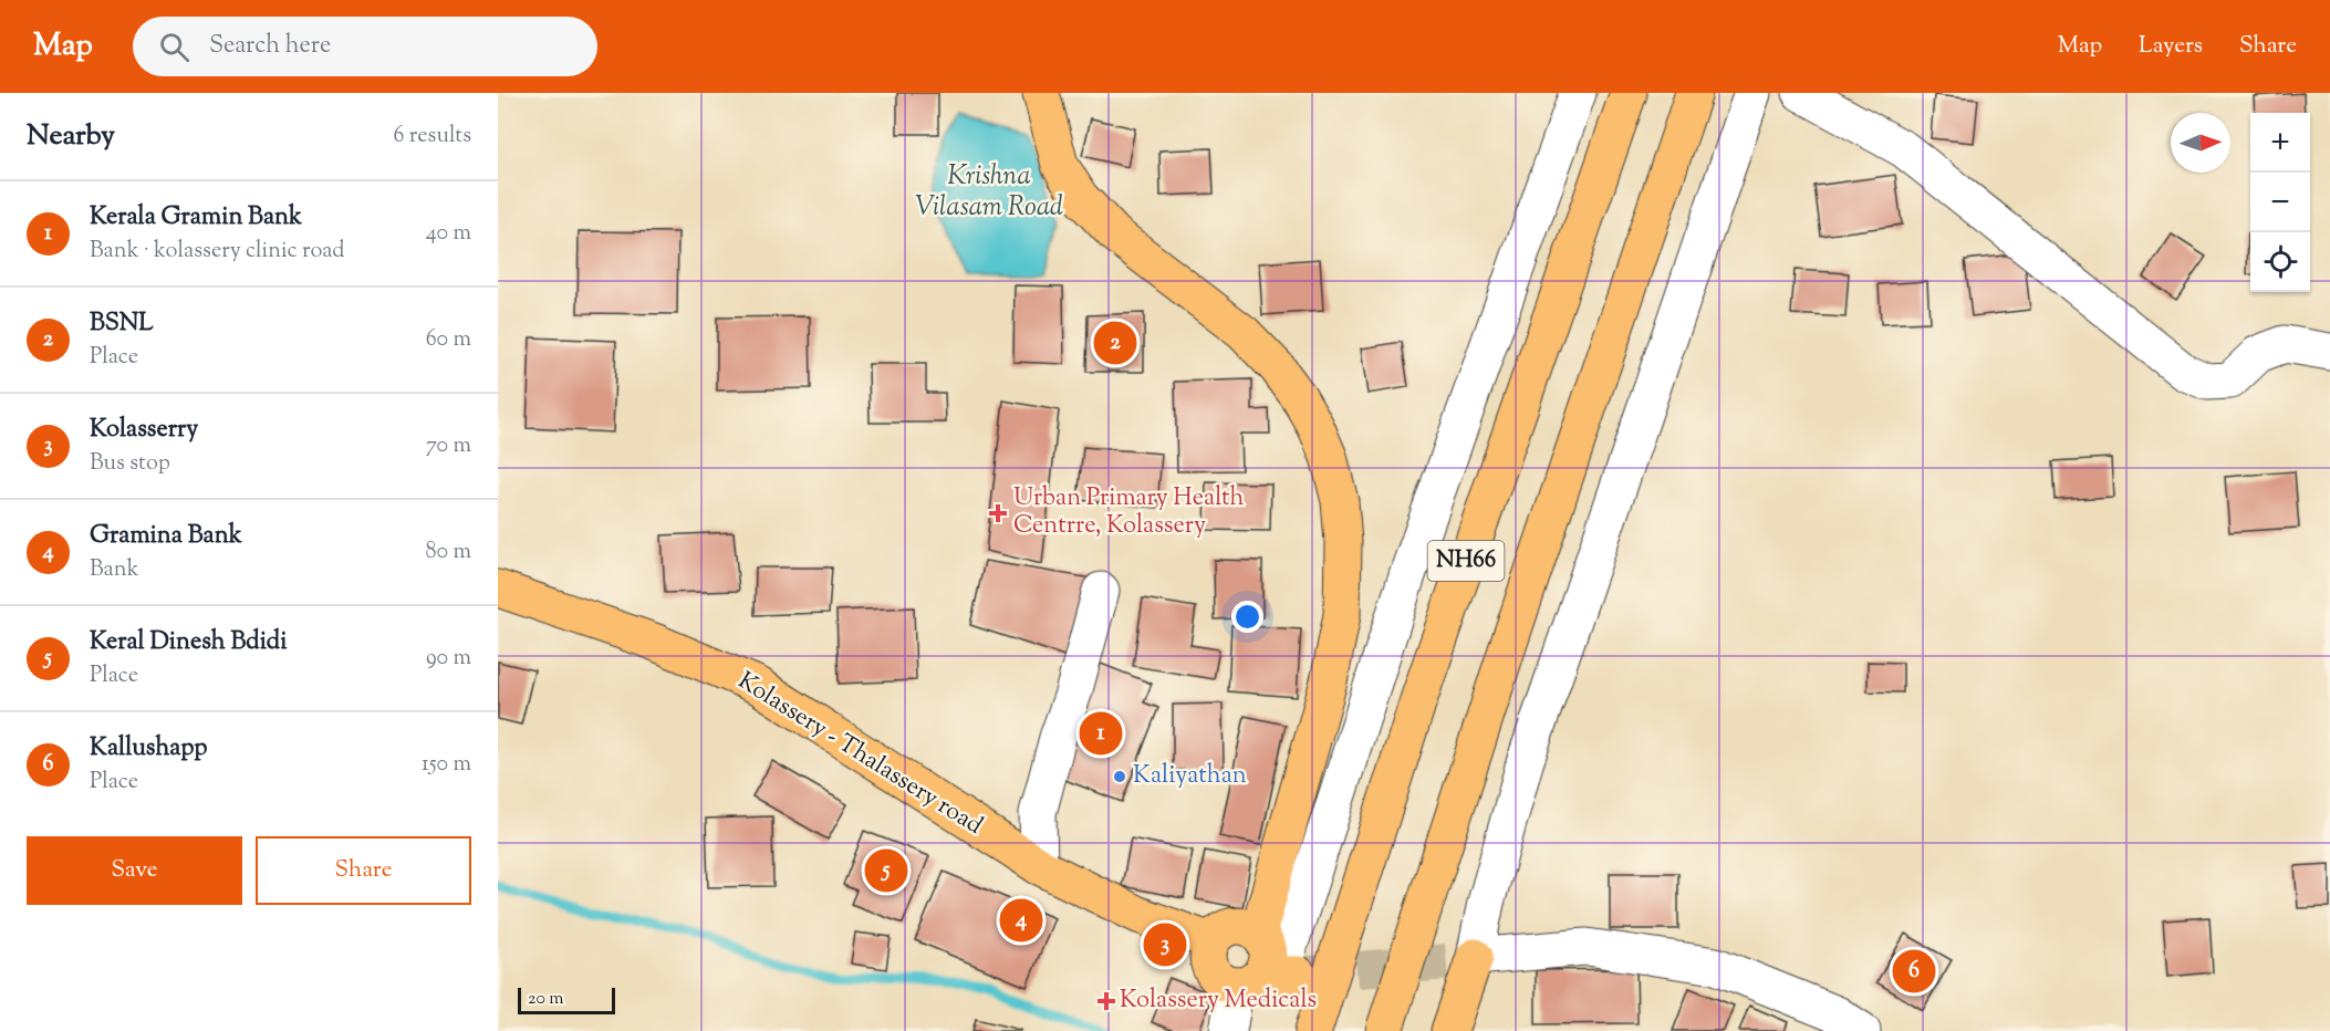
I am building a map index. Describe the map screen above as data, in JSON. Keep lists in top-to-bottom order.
{
  "streets": {
    "main road": ["NH66", "Kolassery - Thalassery road"]
  },
  "water": ["Krishna Vilasam Road"],
  "places": {
    "health": ["Urban Primary Health Centrre, Kolassery", "Kolassery Medicals"],
    "other": ["Kaliyathan"]
  },
  "scale_bar": "20 m",
  "north": "right",
  "page": {
    "header": "Map",
    "search": "Search here",
    "nav": ["Map", "Layers", "Share"],
    "heading": ["Nearby", "6 results"],
    "map_buttons": ["+", "−"],
    "list": [
      {
        "mark": "1",
        "name": "Kerala Gramin Bank",
        "note": "Bank · kolassery clinic road",
        "value": "40 m"
      },
      {
        "mark": "2",
        "name": "BSNL",
        "note": "Place",
        "value": "60 m"
      },
      {
        "mark": "3",
        "name": "Kolasserry",
        "note": "Bus stop",
        "value": "70 m"
      },
      {
        "mark": "4",
        "name": "Gramina Bank",
        "note": "Bank",
        "value": "80 m"
      },
      {
        "mark": "5",
        "name": "Keral Dinesh Bdidi",
        "note": "Place",
        "value": "90 m"
      },
      {
        "mark": "6",
        "name": "Kallushapp",
        "note": "Place",
        "value": "150 m"
      }
    ],
    "pins": [
      "2",
      "1",
      "5",
      "4",
      "3",
      "6"
    ],
    "buttons": ["Save", "Share"],
    "scale": "20 m"
  }
}
